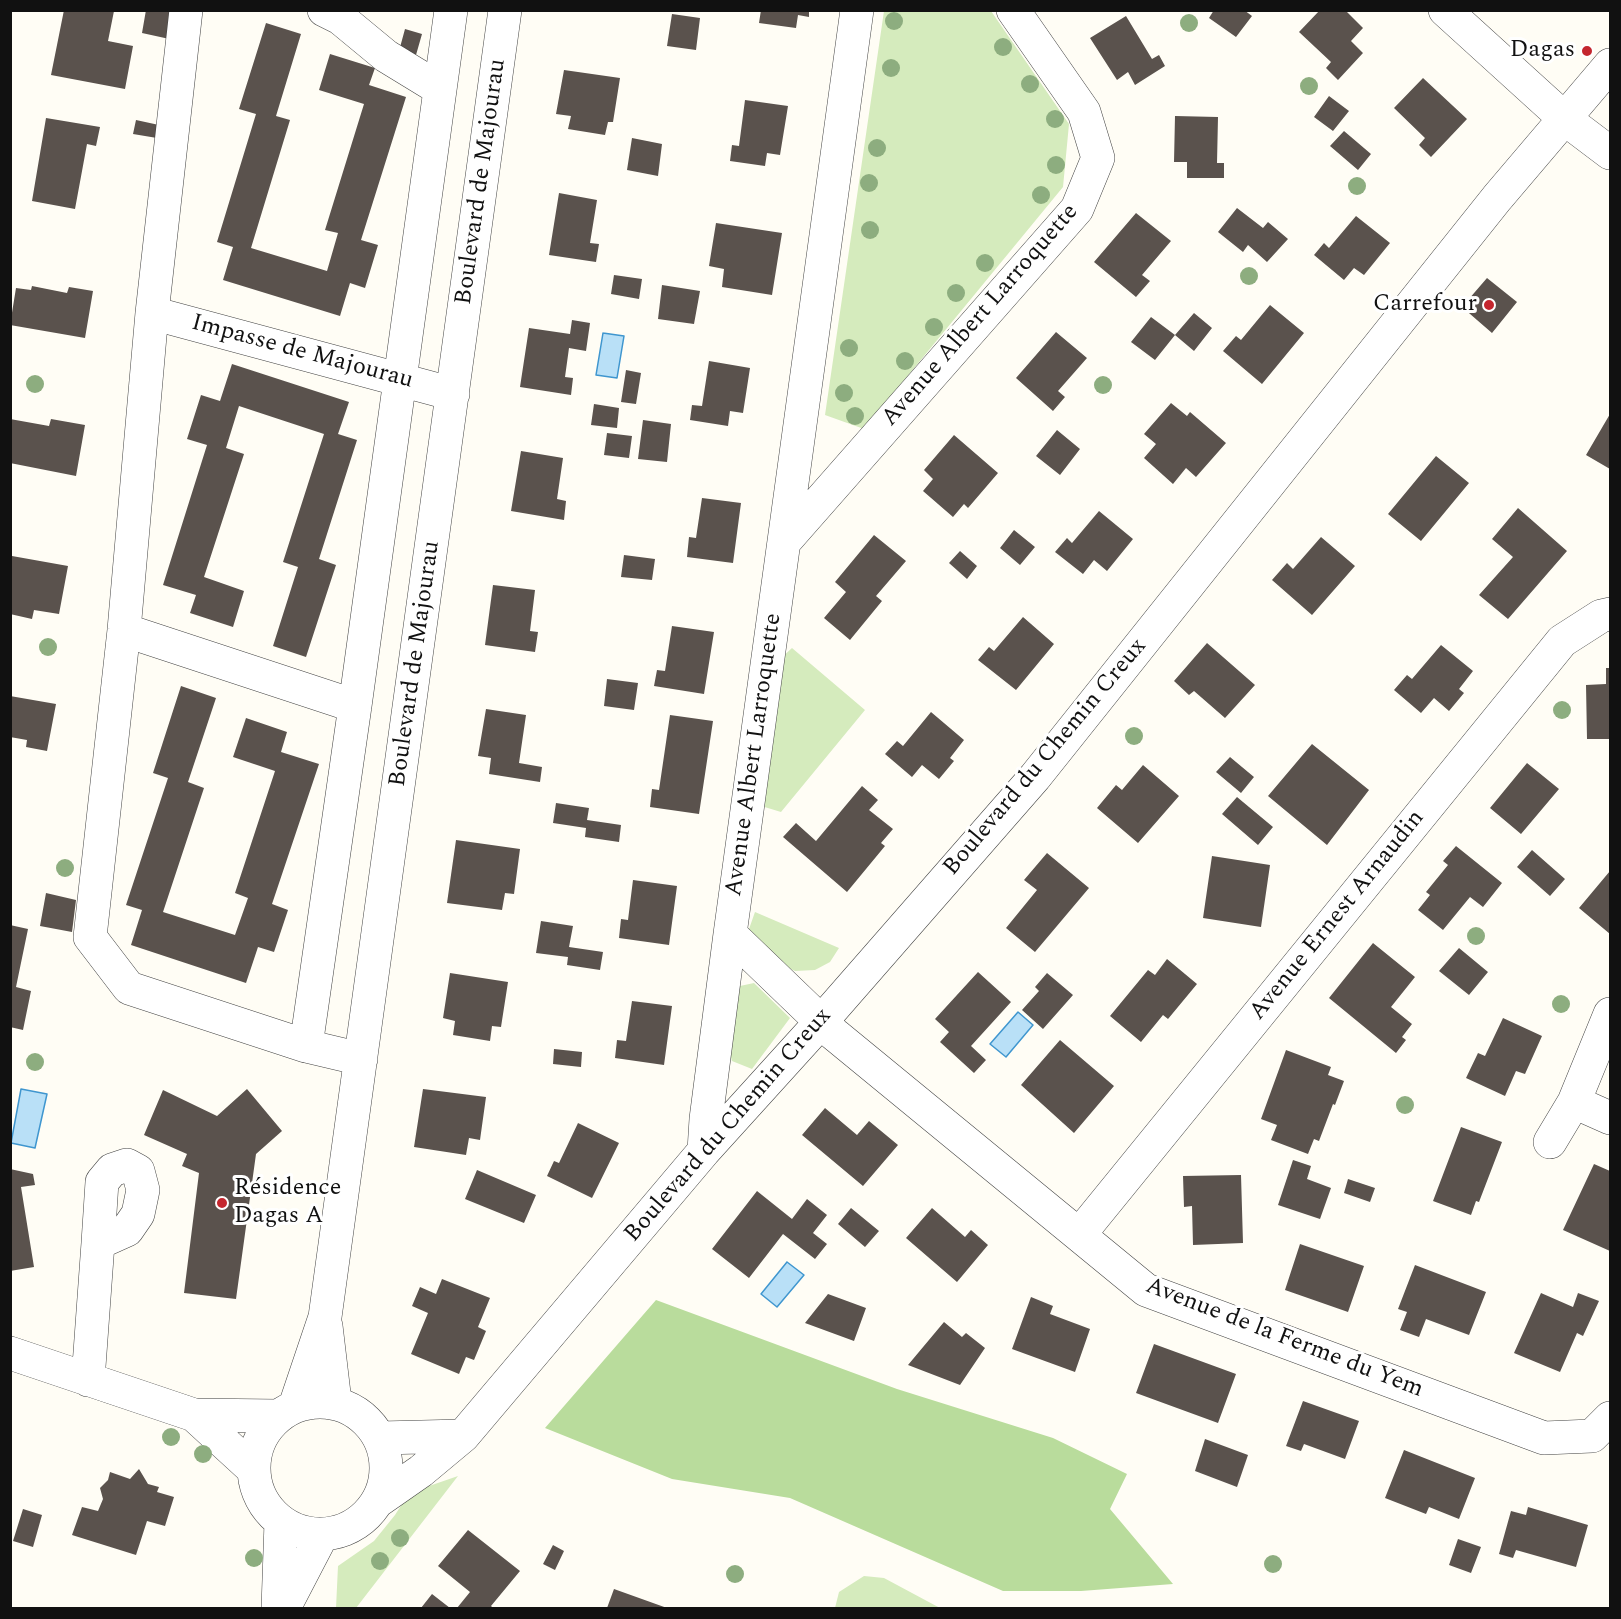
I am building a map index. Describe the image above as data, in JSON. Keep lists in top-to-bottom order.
{
  "streets": {
    "street": [
      "Boulevard de Majourau",
      "Avenue Albert Larroquette",
      "Impasse de Majourau",
      "Boulevard du Chemin Creux",
      "Avenue Ernest Arnaudin",
      "Avenue de la Ferme du Yem"
    ]
  },
  "crossings": [
    ["Boulevard de Majourau", "Impasse de Majourau"],
    ["Boulevard de Majourau", "Boulevard du Chemin Creux"],
    ["Avenue Albert Larroquette", "Boulevard du Chemin Creux"],
    ["Boulevard du Chemin Creux", "Avenue de la Ferme du Yem"],
    ["Avenue Ernest Arnaudin", "Avenue de la Ferme du Yem"]
  ],
  "places": ["Dagas", "Carrefour", "Résidence Dagas A"]
}
